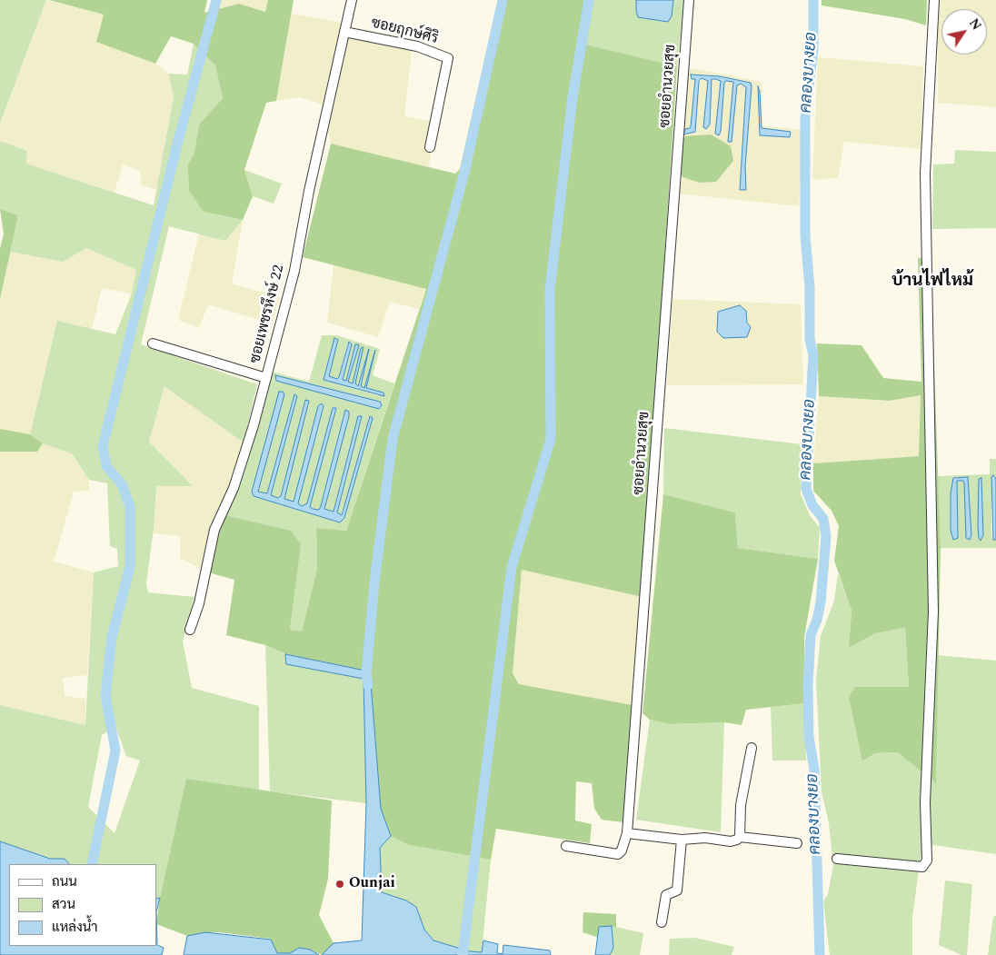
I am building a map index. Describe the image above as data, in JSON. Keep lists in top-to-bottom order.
{
  "streets": {
    "street": ["ซอยฤกษ์ศิริ", "ซอยอำนวยสุข", "ซอยเพชรหึงษ์ 22"]
  },
  "crossings": [
    ["ซอยฤกษ์ศิริ", "ซอยเพชรหึงษ์ 22"]
  ],
  "districts": ["บ้านไฟไหม้"],
  "water": ["คลองบางยอ"],
  "places": ["Ounjai"],
  "legend": ["ถนน", "สวน", "แหล่งน้ำ"],
  "north": "top right"
}
